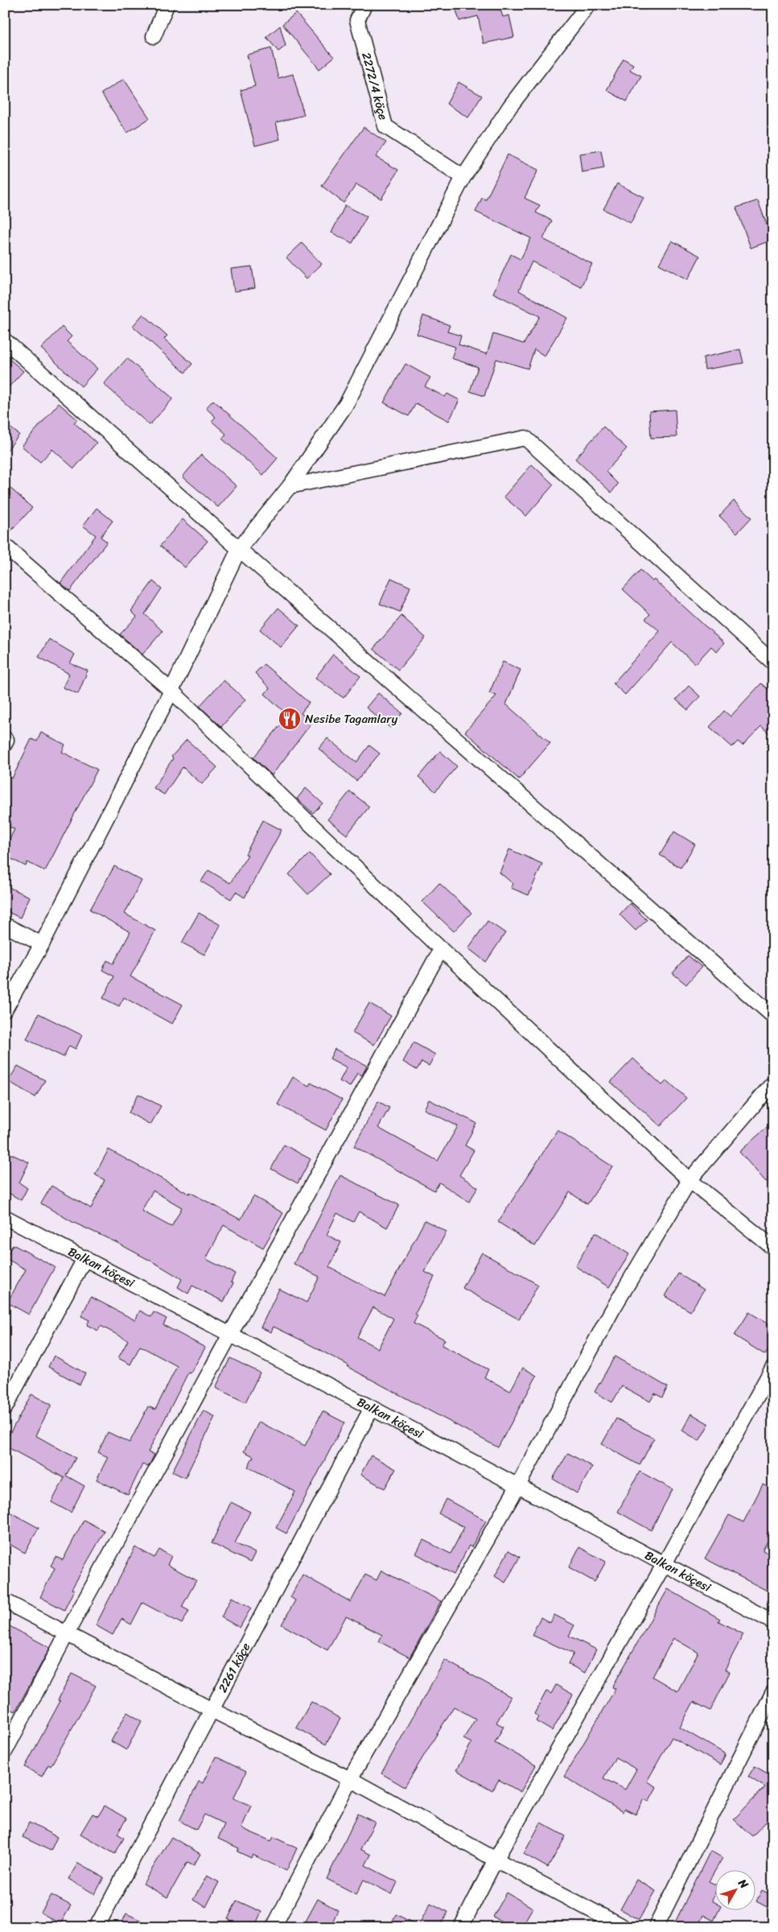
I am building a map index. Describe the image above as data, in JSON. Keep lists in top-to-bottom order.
{
  "streets": {
    "street": ["2272/4 köçe", "Balkan köçesi", "2261 köçe"]
  },
  "crossings": [
    ["Balkan köçesi", "2261 köçe"]
  ],
  "places": {
    "restaurant": ["Nesibe Tagamlary"]
  },
  "north": "top right"
}
